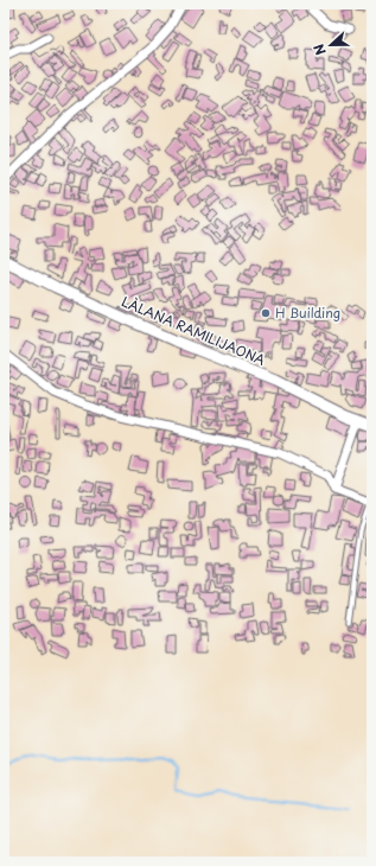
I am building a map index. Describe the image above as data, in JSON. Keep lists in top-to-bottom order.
{
  "streets": {
    "street": ["LÀLANA RAMILIJAONA"]
  },
  "places": ["H Building"],
  "north": "left"
}
